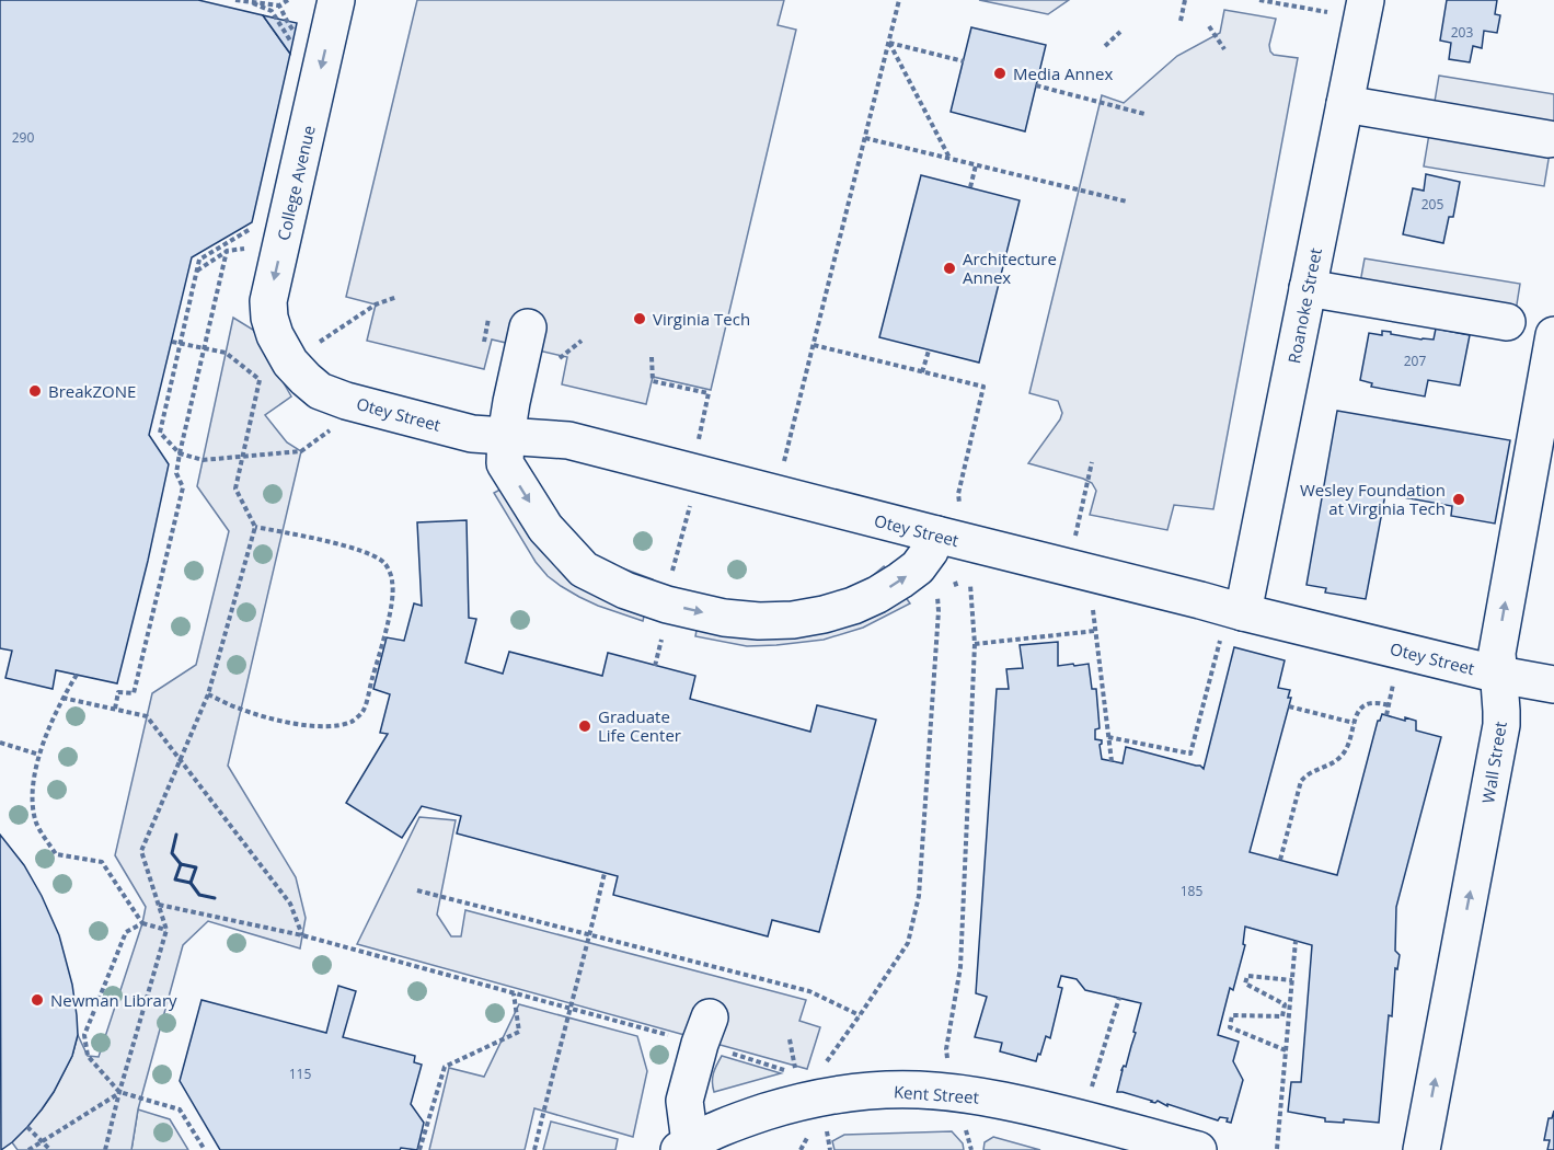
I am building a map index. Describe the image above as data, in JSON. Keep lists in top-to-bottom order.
{
  "streets": {
    "street": [
      "College Avenue",
      "Roanoke Street",
      "Otey Street",
      "Wall Street",
      "Kent Street"
    ]
  },
  "crossings": [
    ["College Avenue", "Otey Street"],
    ["Roanoke Street", "Otey Street"],
    ["Otey Street", "Wall Street"]
  ],
  "one_way": ["College Avenue", "Wall Street"],
  "places": [
    "Media Annex",
    "Architecture Annex",
    "Virginia Tech",
    "BreakZONE",
    "Wesley Foundation at Virginia Tech",
    "Graduate Life Center",
    "Newman Library"
  ],
  "house_numbers": [
    "203",
    "290",
    "205",
    "207",
    "185",
    "115"
  ]
}
